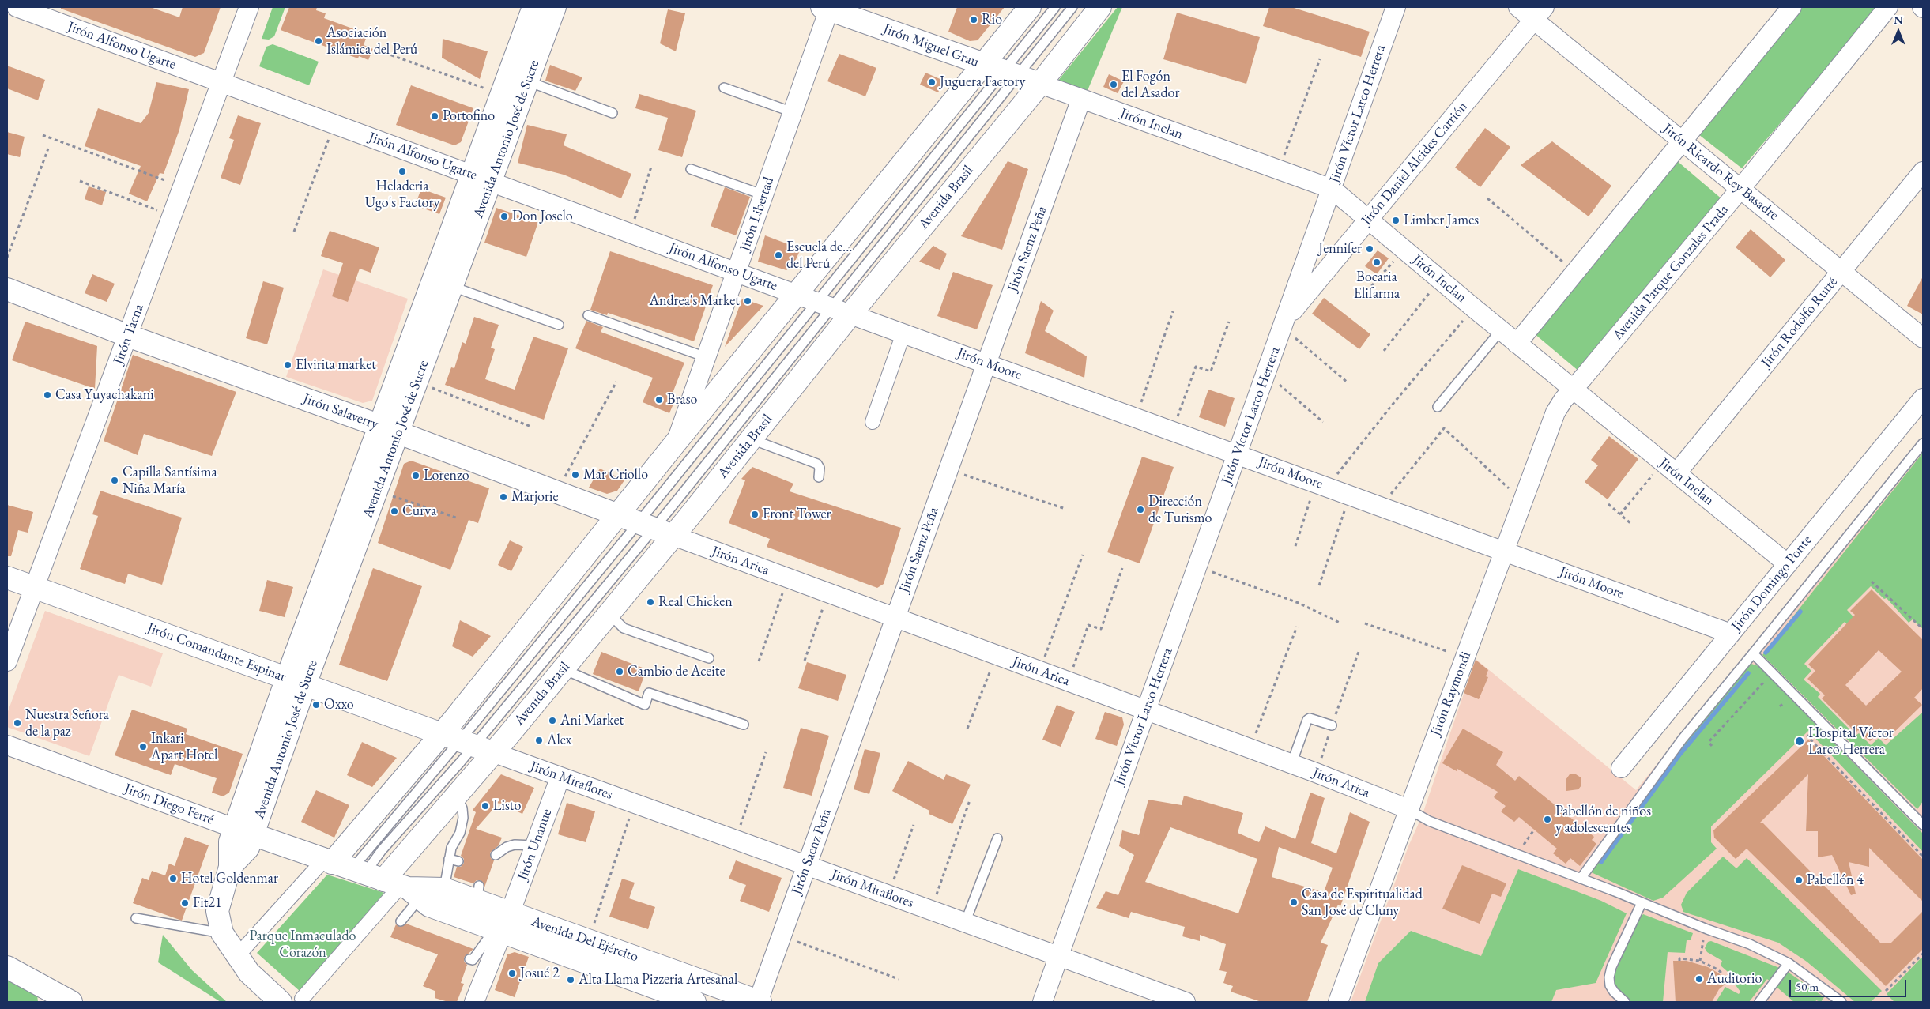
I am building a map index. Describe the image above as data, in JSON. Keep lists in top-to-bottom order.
{
  "streets": {
    "main road": [
      "Jirón Miguel Grau",
      "Avenida Antonio José de Sucre",
      "Avenida Brasil",
      "Jirón Salaverry",
      "Jirón Comandante Espinar",
      "Jirón Diego Ferré",
      "Avenida Del Ejército"
    ],
    "street": [
      "Jirón Alfonso Ugarte",
      "Jirón Víctor Larco Herrera",
      "Jirón Inclan",
      "Jirón Daniel Alcides Carrión",
      "Jirón Ricardo Rey Basadre",
      "Jirón Libertad",
      "Jirón Saenz Peña",
      "Avenida Parque Gonzales Prada",
      "Jirón Rodolfo Rutté",
      "Jirón Tacna",
      "Jirón Moore",
      "Jirón Arica",
      "Jirón Domingo Ponte",
      "Jirón Raymondi",
      "Jirón Miraflores",
      "Jirón Unanue"
    ]
  },
  "crossings": [
    ["Jirón Alfonso Ugarte", "Avenida Antonio José de Sucre"],
    ["Jirón Alfonso Ugarte", "Avenida Brasil"],
    ["Jirón Alfonso Ugarte", "Jirón Libertad"],
    ["Jirón Alfonso Ugarte", "Jirón Tacna"],
    ["Jirón Alfonso Ugarte", "Jirón Moore"],
    ["Jirón Miguel Grau", "Jirón Inclan"],
    ["Jirón Miguel Grau", "Avenida Brasil"],
    ["Jirón Miguel Grau", "Jirón Libertad"],
    ["Jirón Víctor Larco Herrera", "Jirón Inclan"],
    ["Jirón Víctor Larco Herrera", "Jirón Daniel Alcides Carrión"],
    ["Jirón Víctor Larco Herrera", "Jirón Moore"],
    ["Jirón Víctor Larco Herrera", "Jirón Arica"],
    ["Jirón Víctor Larco Herrera", "Jirón Miraflores"],
    ["Jirón Inclan", "Jirón Daniel Alcides Carrión"],
    ["Jirón Inclan", "Avenida Brasil"],
    ["Jirón Inclan", "Jirón Saenz Peña"],
    ["Jirón Inclan", "Avenida Parque Gonzales Prada"],
    ["Jirón Inclan", "Jirón Rodolfo Rutté"],
    ["Jirón Inclan", "Jirón Domingo Ponte"],
    ["Jirón Inclan", "Jirón Raymondi"],
    ["Avenida Antonio José de Sucre", "Jirón Salaverry"],
    ["Avenida Antonio José de Sucre", "Jirón Comandante Espinar"],
    ["Avenida Antonio José de Sucre", "Jirón Diego Ferré"],
    ["Jirón Daniel Alcides Carrión", "Jirón Ricardo Rey Basadre"],
    ["Jirón Ricardo Rey Basadre", "Avenida Parque Gonzales Prada"],
    ["Jirón Ricardo Rey Basadre", "Jirón Rodolfo Rutté"],
    ["Avenida Brasil", "Jirón Libertad"],
    ["Avenida Brasil", "Jirón Moore"],
    ["Avenida Brasil", "Jirón Salaverry"],
    ["Avenida Brasil", "Jirón Arica"],
    ["Avenida Brasil", "Jirón Comandante Espinar"],
    ["Avenida Brasil", "Jirón Miraflores"],
    ["Avenida Brasil", "Jirón Diego Ferré"],
    ["Avenida Brasil", "Avenida Del Ejército"],
    ["Jirón Saenz Peña", "Jirón Moore"],
    ["Jirón Saenz Peña", "Jirón Arica"],
    ["Jirón Saenz Peña", "Jirón Miraflores"],
    ["Jirón Saenz Peña", "Avenida Del Ejército"],
    ["Avenida Parque Gonzales Prada", "Jirón Raymondi"],
    ["Jirón Tacna", "Jirón Salaverry"],
    ["Jirón Tacna", "Jirón Comandante Espinar"],
    ["Jirón Moore", "Jirón Domingo Ponte"],
    ["Jirón Moore", "Jirón Raymondi"],
    ["Jirón Salaverry", "Jirón Arica"],
    ["Jirón Arica", "Jirón Raymondi"],
    ["Jirón Comandante Espinar", "Jirón Miraflores"],
    ["Jirón Miraflores", "Jirón Unanue"],
    ["Jirón Diego Ferré", "Avenida Del Ejército"],
    ["Jirón Unanue", "Avenida Del Ejército"]
  ],
  "parks": ["Parque Inmaculado Corazón"],
  "places": [
    "Rio",
    "Asociación Islámica del Perú",
    "Juguera Factory",
    "El Fogón del Asador",
    "Portofino",
    "Heladeria Ugo's Factory",
    "Don Joselo",
    "Limber James",
    "Jennifer",
    "Escuela de... del Perú",
    "Bocaria Elifarma",
    "Andrea's Market",
    "Elvirita market",
    "Casa Yuyachakani",
    "Braso",
    "Mar Criollo",
    "Lorenzo",
    "Capilla Santísima Niña María",
    "Marjorie",
    "Dirección de Turismo",
    "Curva",
    "Front Tower",
    "Real Chicken",
    "Cambio de Aceite",
    "Oxxo",
    "Ani Market",
    "Nuestra Señora de la paz",
    "Alex",
    "Hospital Víctor Larco Herrera",
    "Inkari Apart Hotel",
    "Listo",
    "Pabellón de niños y adolescentes",
    "Hotel Goldenmar",
    "Pabellón 4",
    "Casa de Espiritualidad San José de Cluny",
    "Fit21",
    "Josué 2",
    "Auditorio",
    "Alta Llama Pizzeria Artesanal"
  ],
  "scale_bar": "50 m",
  "north": "top"
}
